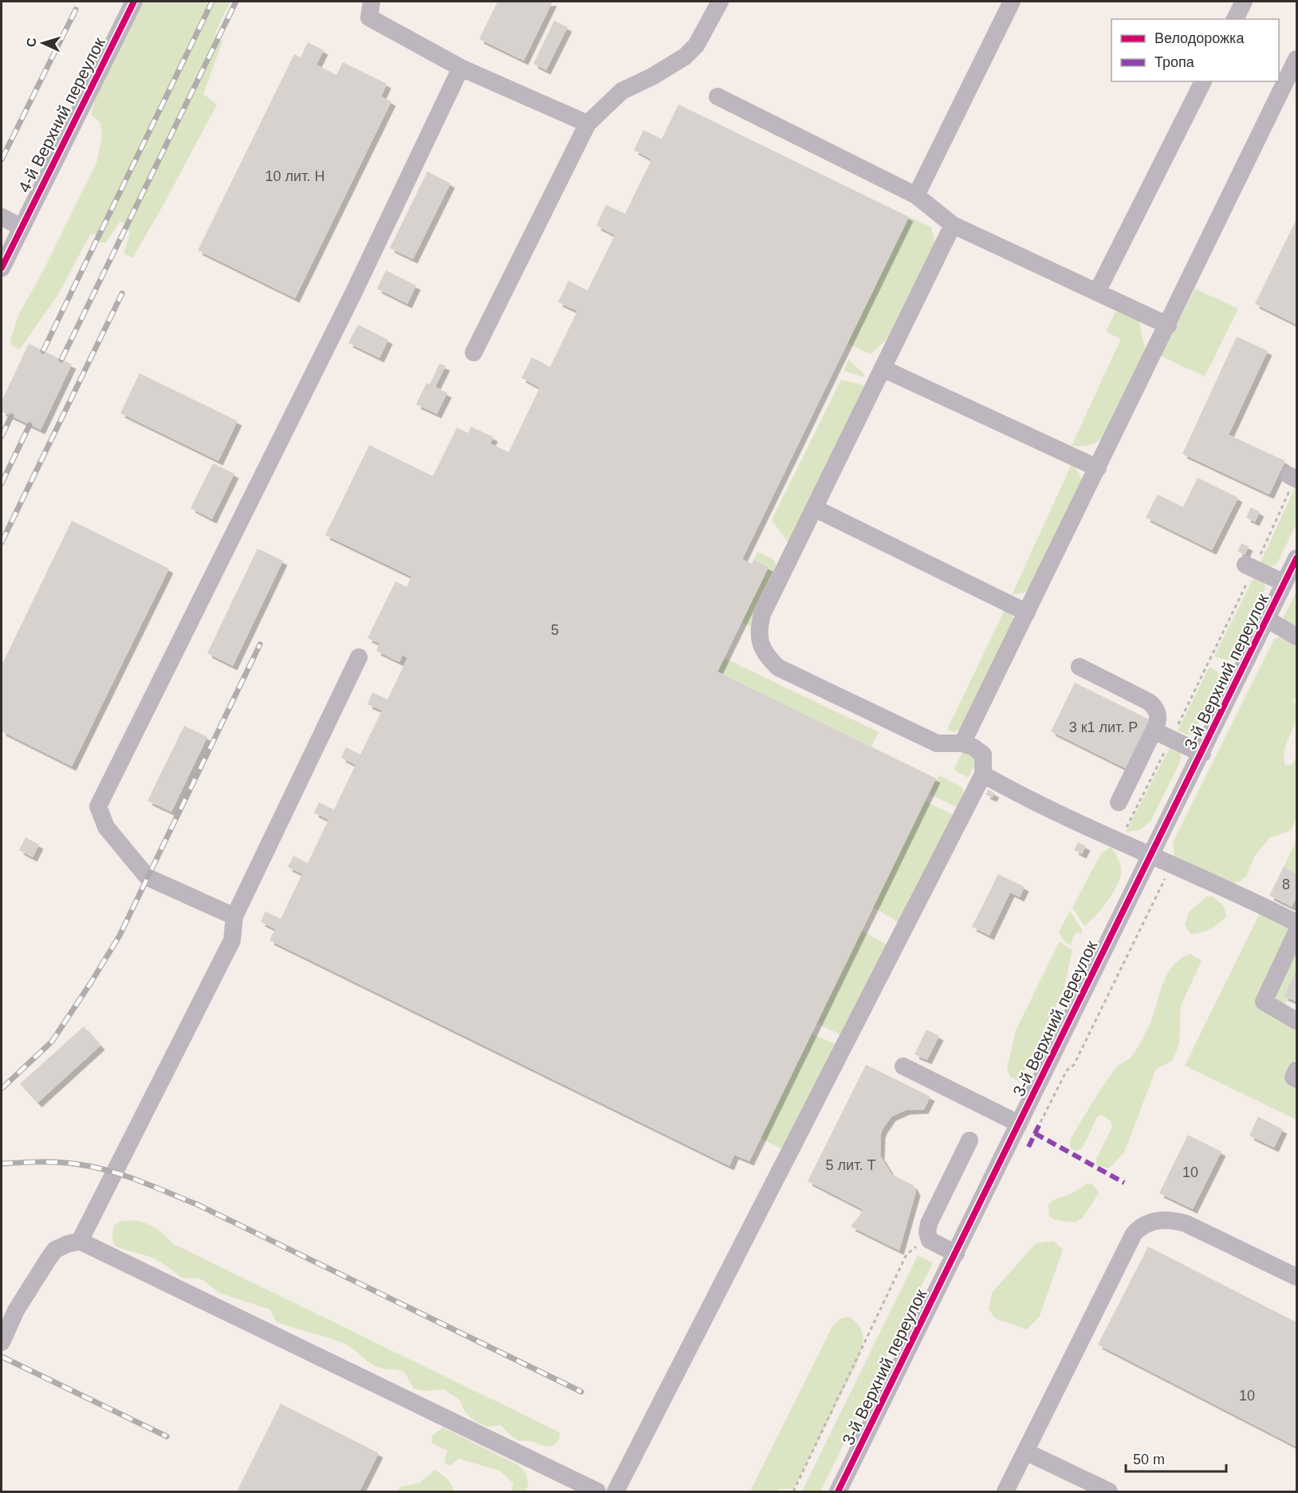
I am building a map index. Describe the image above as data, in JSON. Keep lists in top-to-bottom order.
{
  "streets": {
    "street": ["4-й Верхний переулок", "3-й Верхний переулок"]
  },
  "house_numbers": [
    "10 лит. Н",
    "5",
    "3 к1 лит. Р",
    "8",
    "5 лит. Т",
    "10",
    "10"
  ],
  "legend": ["Велодорожка", "Тропа"],
  "scale_bar": "50 m",
  "north": "left"
}
